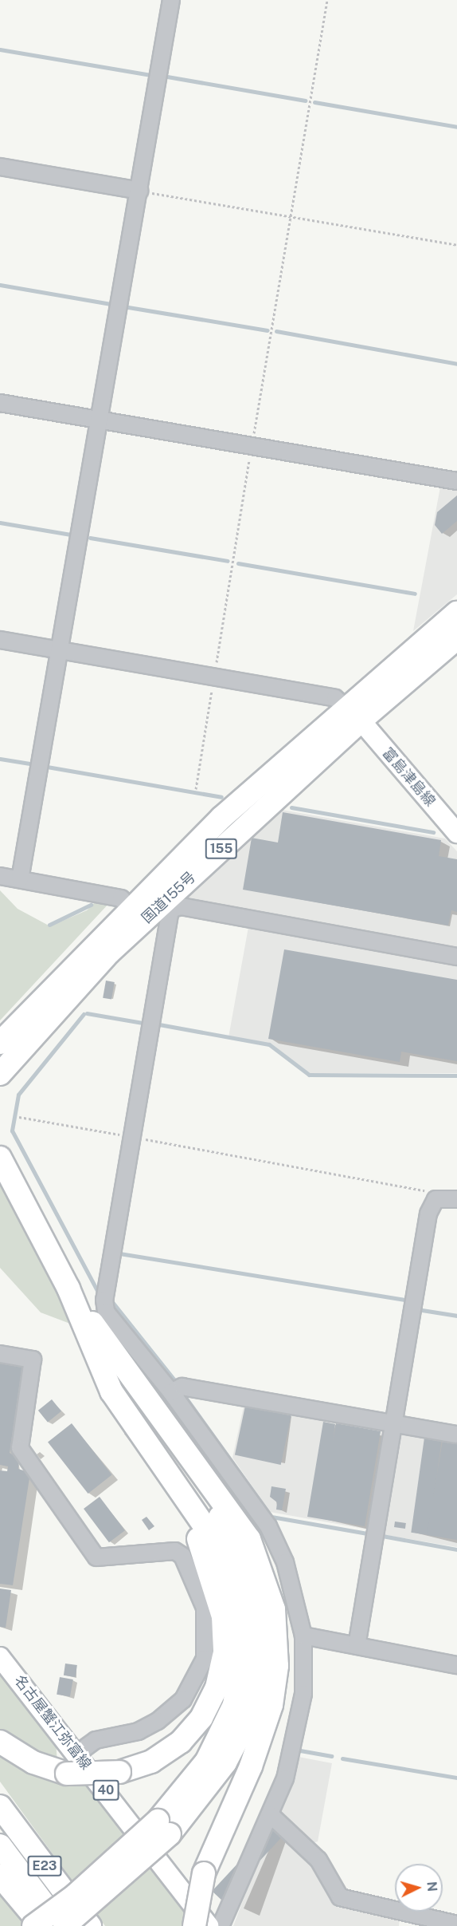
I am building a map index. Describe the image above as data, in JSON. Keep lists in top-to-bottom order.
{
  "streets": {
    "highway": ["155", "国道155号", "E23"],
    "main road": ["富島津島線", "名古屋蟹江弥富線", "40"]
  },
  "crossings": [
    ["富島津島線", "国道155号"]
  ],
  "north": "right"
}
